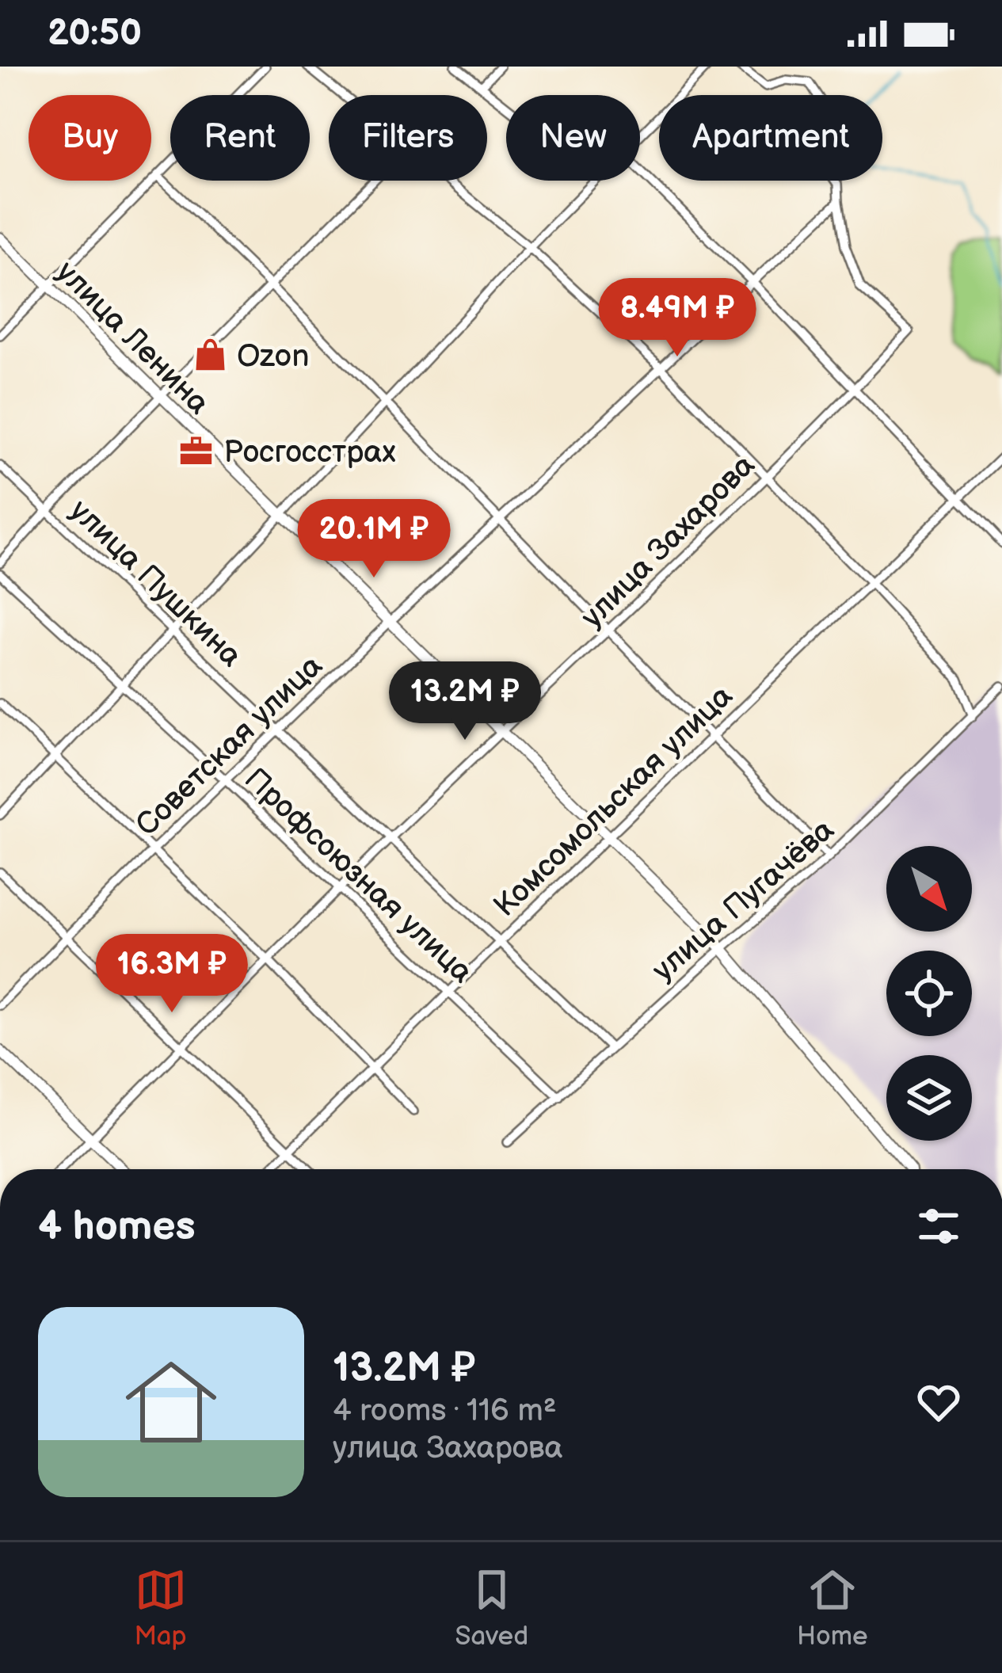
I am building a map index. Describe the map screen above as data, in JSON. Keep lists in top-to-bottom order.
{
  "streets": {
    "street": [
      "улица Ленина",
      "улица Захарова",
      "улица Пушкина",
      "Советская улица",
      "Комсомольская улица",
      "Профсоюзная улица",
      "улица Пугачёва"
    ]
  },
  "crossings": [
    ["улица Ленина", "улица Захарова"],
    ["улица Ленина", "Советская улица"],
    ["улица Ленина", "Комсомольская улица"],
    ["улица Ленина", "улица Пугачёва"],
    ["улица Захарова", "улица Пушкина"],
    ["улица Захарова", "Советская улица"],
    ["улица Захарова", "Профсоюзная улица"],
    ["улица Пушкина", "Советская улица"],
    ["улица Пушкина", "Комсомольская улица"],
    ["улица Пушкина", "улица Пугачёва"],
    ["Советская улица", "Профсоюзная улица"],
    ["Комсомольская улица", "Профсоюзная улица"],
    ["Профсоюзная улица", "улица Пугачёва"]
  ],
  "places": {
    "shop": ["Ozon"],
    "office": ["Росгосстрах"]
  },
  "north": "bottom right",
  "page": {
    "status": "20:50",
    "chip": [
      "Buy",
      "Rent",
      "Filters",
      "New",
      "Apartment"
    ],
    "price": [
      "8.49M ₽",
      "20.1M ₽",
      "13.2M ₽",
      "16.3M ₽"
    ],
    "heading": "4 homes",
    "list": [
      {
        "name": "13.2M ₽",
        "note": "4 rooms · 116 m² · улица Захарова"
      }
    ],
    "tabs": ["Map", "Saved", "Home"]
  }
}
